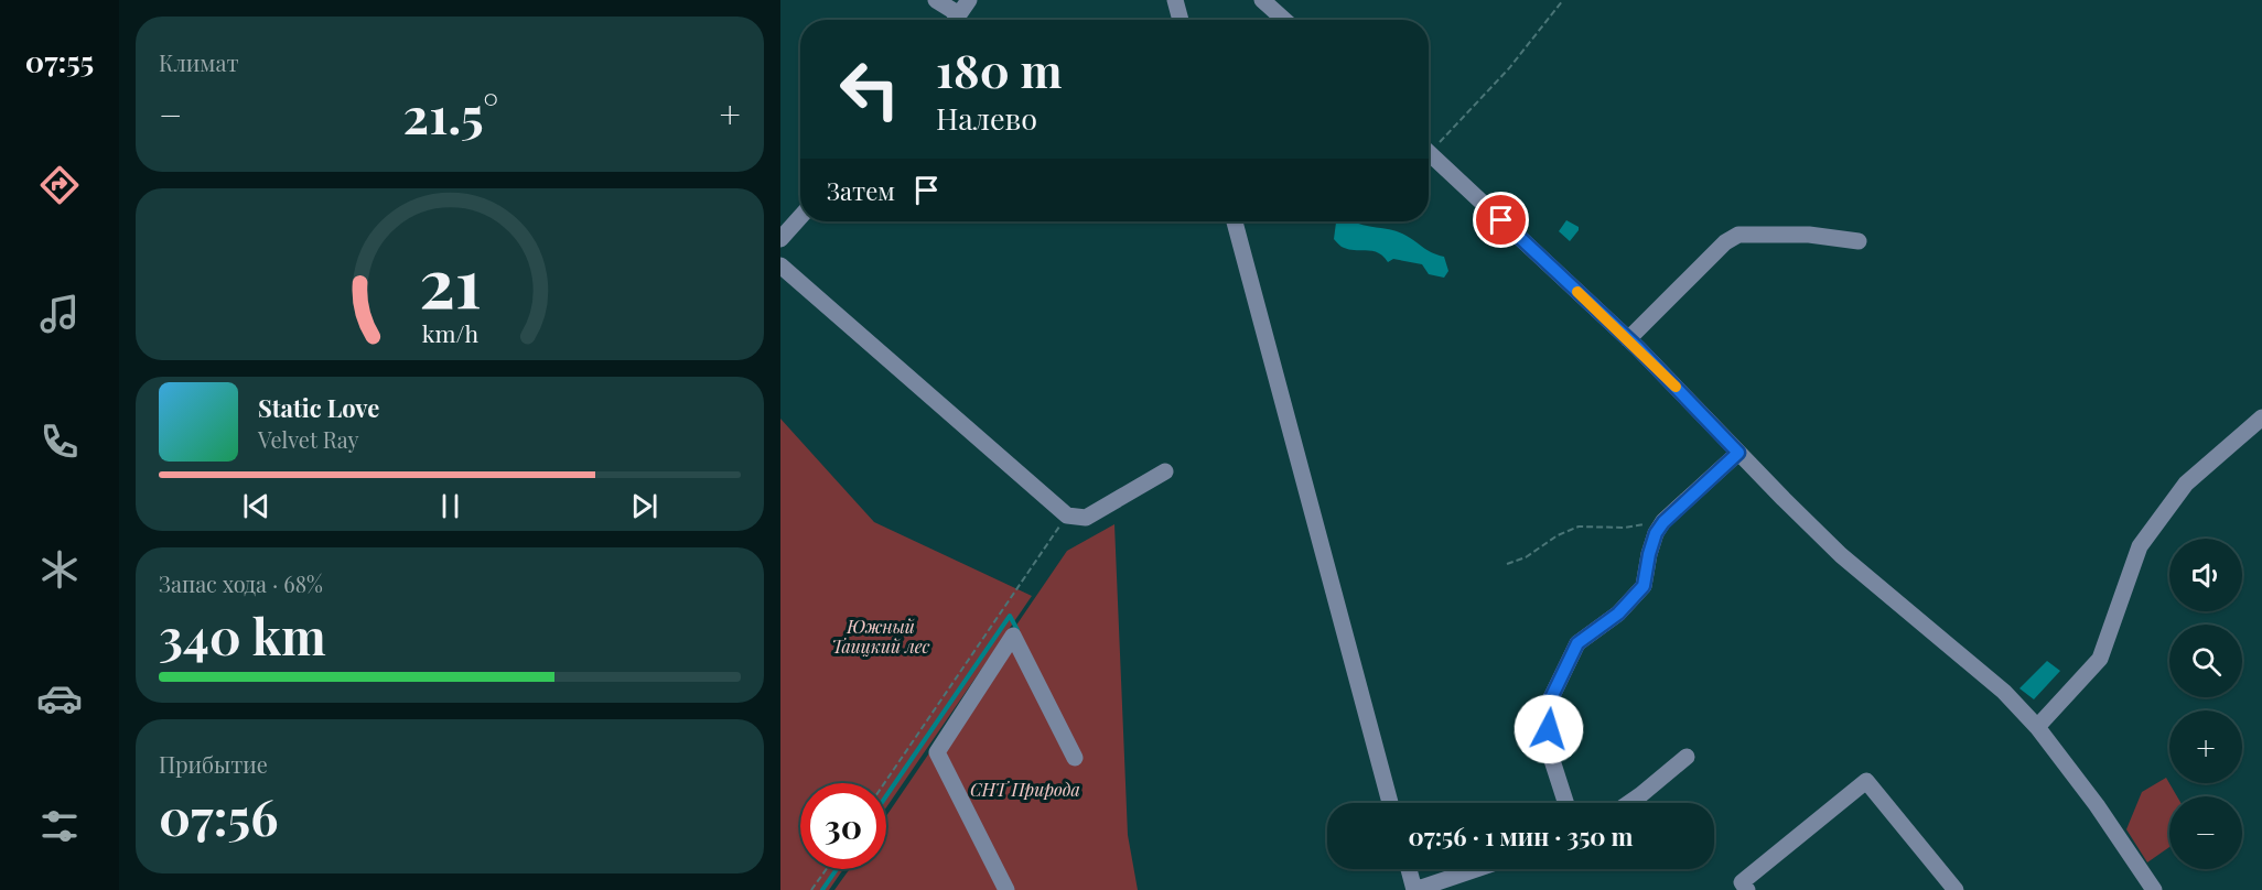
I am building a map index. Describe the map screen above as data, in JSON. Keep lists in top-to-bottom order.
{
  "parks": ["Южный Таицкий лес", "СНТ Природа"],
  "page": {
    "tabs": "07:55",
    "tile": [
      "Климат",
      ["Запас хода · 68%", "340 km"],
      ["Прибытие", "07:56"]
    ],
    "turn": ["180 m", "Налево"],
    "heat": ["−", "21.5°", "+"],
    "then": "Затем",
    "song": ["Static Love", "Velvet Ray"],
    "map_buttons": ["+", "−"],
    "limit": "30",
    "trip": "07:56 · 1 мин · 350 m",
    "gauge": ["21", "km/h"]
  }
}
